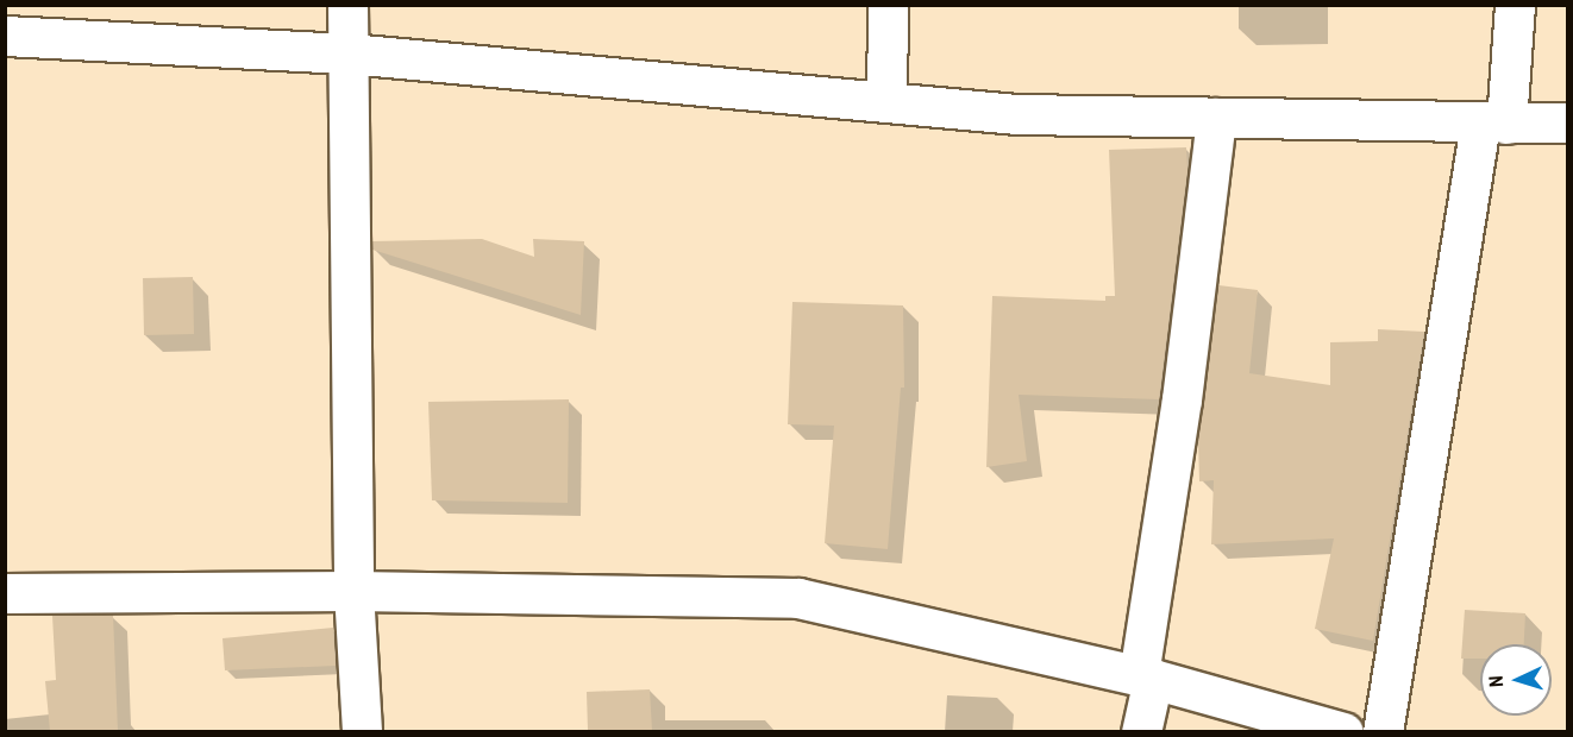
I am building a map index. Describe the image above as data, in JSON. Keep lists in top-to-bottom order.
{
  "north": "left"
}
